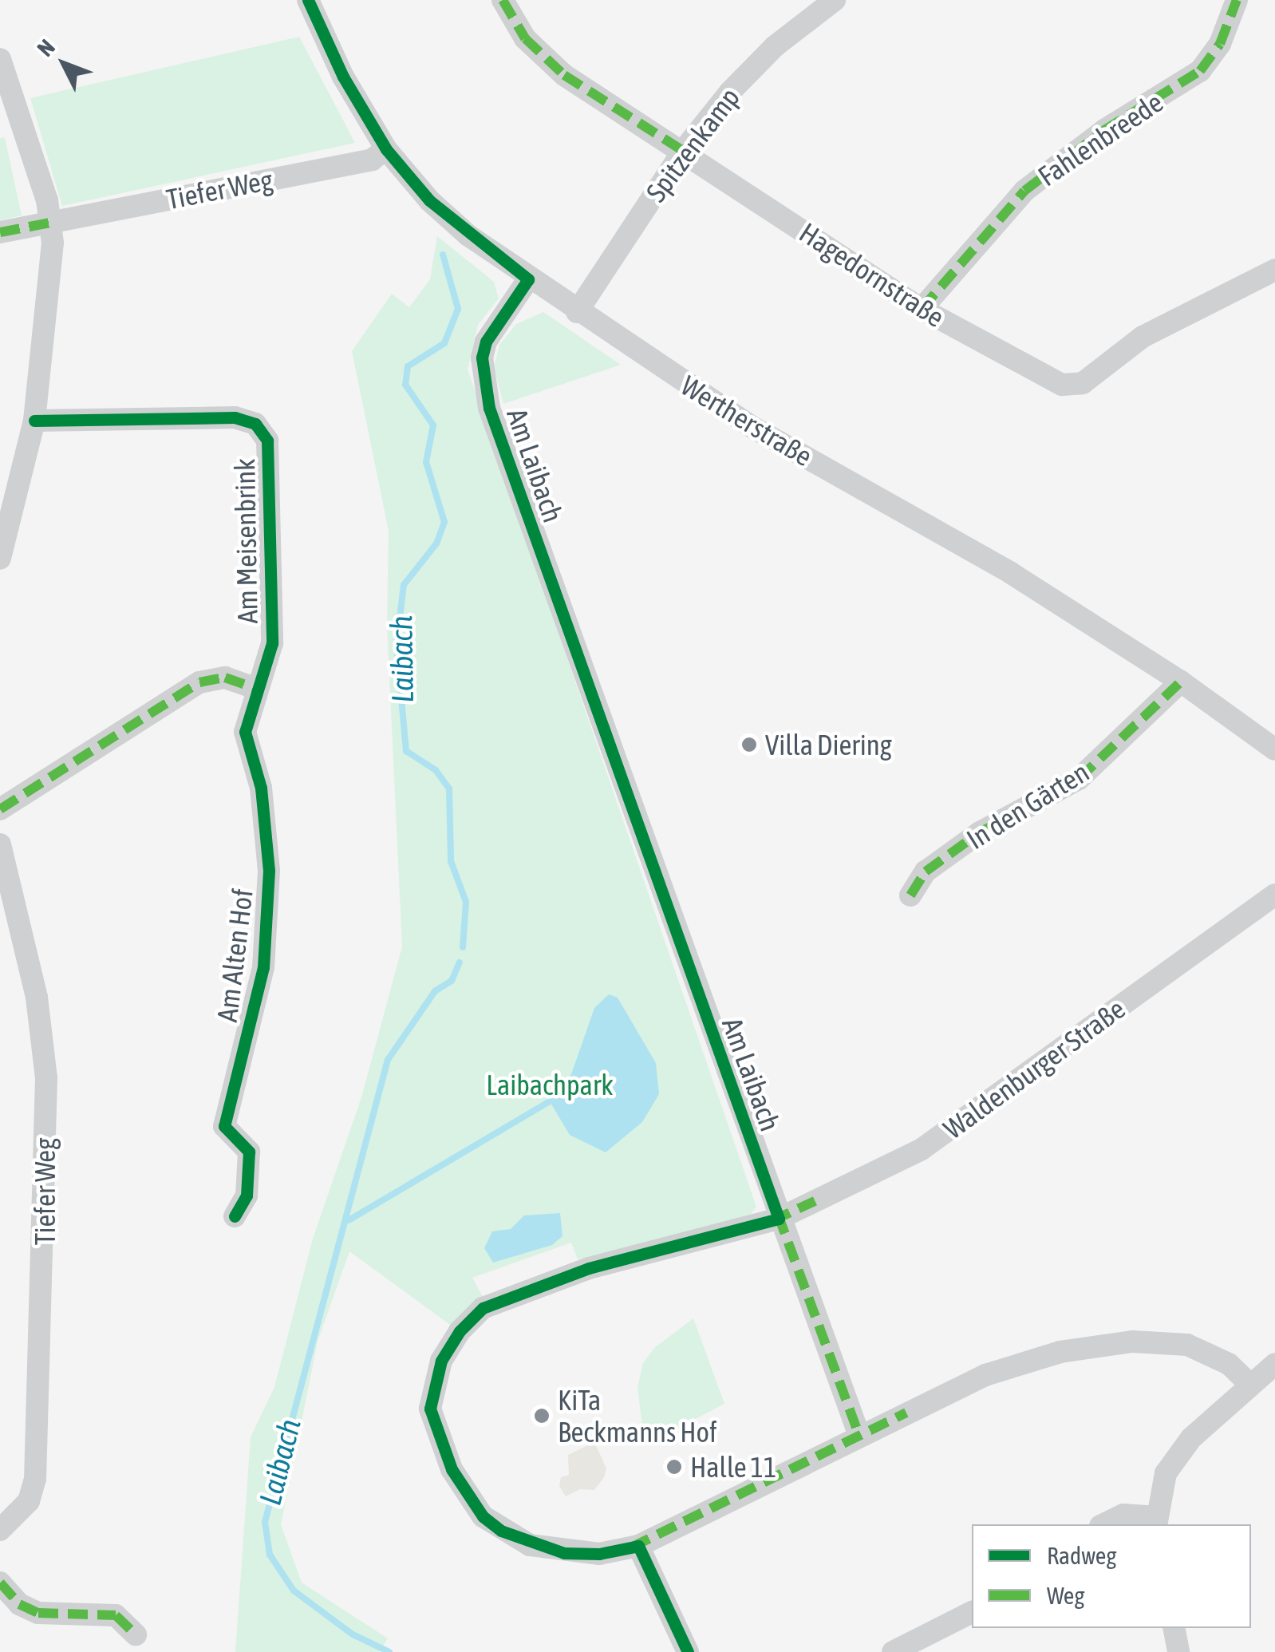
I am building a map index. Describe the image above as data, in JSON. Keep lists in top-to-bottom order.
{
  "streets": {
    "street": [
      "Fahlenbreede",
      "Spitzenkamp",
      "Tiefer Weg",
      "Hagedornstraße",
      "Wertherstraße",
      "Am Laibach",
      "Am Meisenbrink",
      "In den Gärten",
      "Am Alten Hof",
      "Waldenburger Straße"
    ]
  },
  "crossings": [
    ["Fahlenbreede", "Hagedornstraße"],
    ["Spitzenkamp", "Hagedornstraße"],
    ["Spitzenkamp", "Wertherstraße"],
    ["Tiefer Weg", "Wertherstraße"],
    ["Wertherstraße", "Am Laibach"],
    ["Wertherstraße", "In den Gärten"],
    ["Am Laibach", "Waldenburger Straße"],
    ["Am Meisenbrink", "Am Alten Hof"]
  ],
  "water": ["Laibach"],
  "parks": ["Laibachpark"],
  "places": ["Villa Diering", "KiTa Beckmanns Hof", "Halle 11"],
  "legend": ["Radweg", "Weg"],
  "north": "top left"
}
